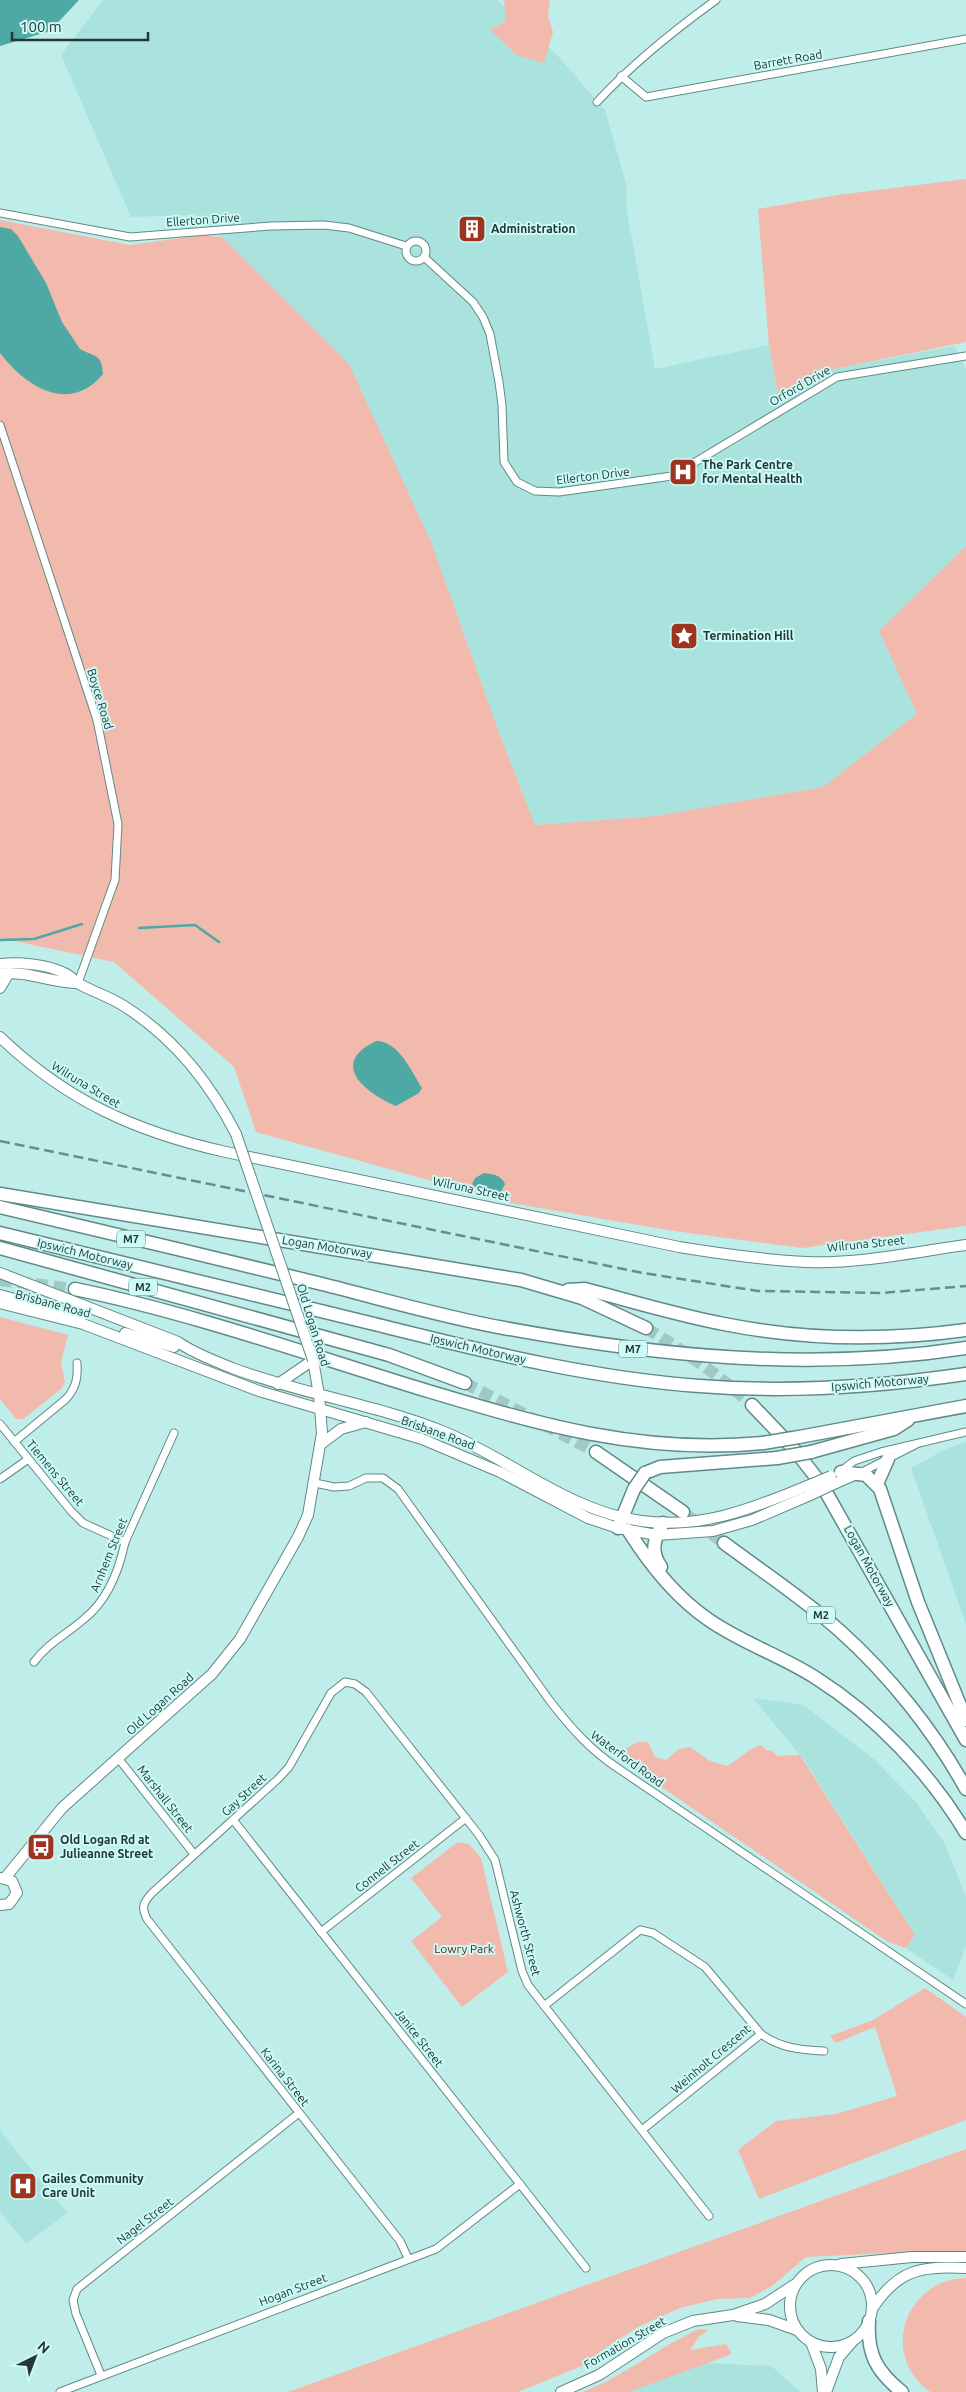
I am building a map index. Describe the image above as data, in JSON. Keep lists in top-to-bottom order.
{
  "streets": {
    "highway": [
      "M7",
      "Logan Motorway",
      "Ipswich Motorway",
      "M2"
    ],
    "main road": [
      "Wilruna Street",
      "Brisbane Road",
      "Old Logan Road",
      "Formation Street"
    ],
    "street": [
      "Barrett Road",
      "Ellerton Drive",
      "Orford Drive",
      "Boyce Road",
      "Tiemens Street",
      "Arnhem Street",
      "Waterford Road",
      "Gay Street",
      "Marshall Street",
      "Connell Street",
      "Ashworth Street",
      "Janice Street",
      "Weinholt Crescent",
      "Karina Street",
      "Nagel Street",
      "Hogan Street"
    ]
  },
  "crossings": [
    ["Ellerton Drive", "Orford Drive"],
    ["Boyce Road", "Old Logan Road"],
    ["Brisbane Road", "Old Logan Road"],
    ["Old Logan Road", "Waterford Road"],
    ["Old Logan Road", "Marshall Street"],
    ["Tiemens Street", "Arnhem Street"],
    ["Gay Street", "Marshall Street"],
    ["Gay Street", "Ashworth Street"],
    ["Gay Street", "Janice Street"],
    ["Gay Street", "Karina Street"],
    ["Connell Street", "Ashworth Street"],
    ["Connell Street", "Janice Street"],
    ["Ashworth Street", "Weinholt Crescent"],
    ["Janice Street", "Hogan Street"],
    ["Karina Street", "Nagel Street"],
    ["Karina Street", "Hogan Street"],
    ["Nagel Street", "Hogan Street"]
  ],
  "parks": ["Lowry Park"],
  "places": {
    "building": ["Administration"],
    "hospital": ["The Park Centre for Mental Health", "Gailes Community Care Unit"],
    "place": ["Termination Hill"],
    "bus stop": ["Old Logan Rd at Julieanne Street"]
  },
  "scale_bar": "100 m",
  "north": "top right"
}
